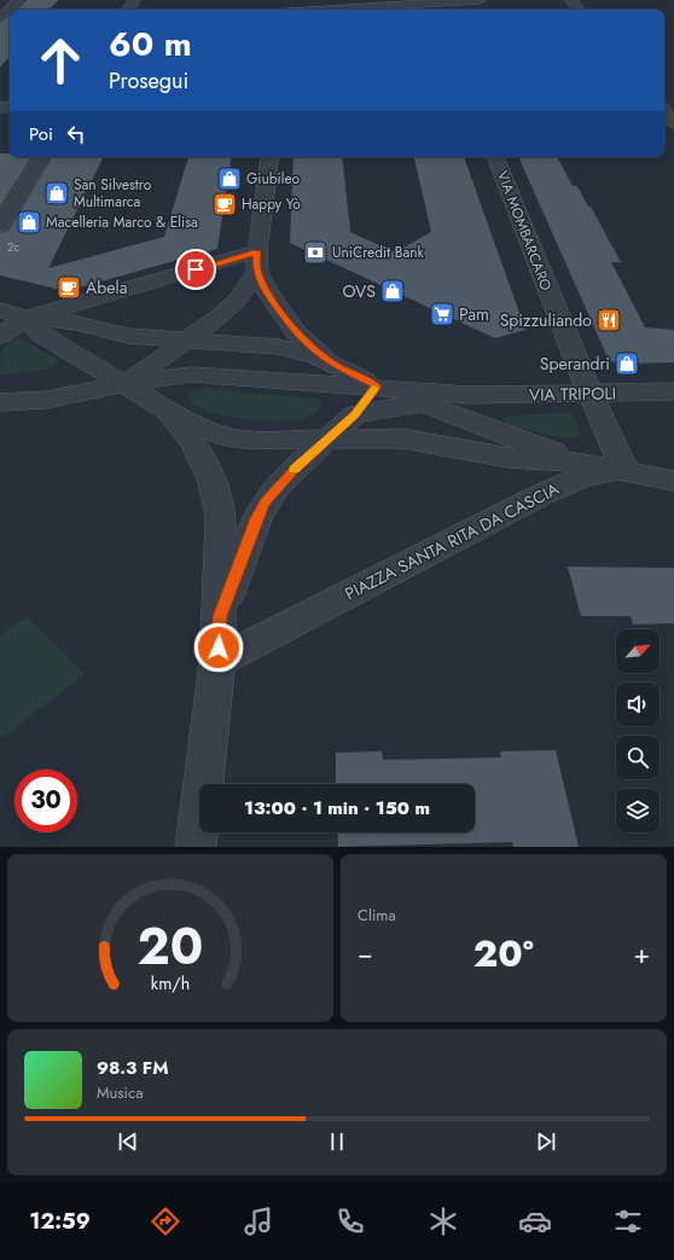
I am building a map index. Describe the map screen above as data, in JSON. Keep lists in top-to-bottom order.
{
  "streets": {
    "street": ["VIA MOMBARCARO", "VIA TRIPOLI", "PIAZZA SANTA RITA DA CASCIA"]
  },
  "crossings": [
    ["VIA MOMBARCARO", "VIA TRIPOLI"],
    ["VIA TRIPOLI", "PIAZZA SANTA RITA DA CASCIA"]
  ],
  "places": {
    "shop": [
      "Giubileo",
      "San Silvestro Multimarca",
      "Macelleria Marco & Elisa",
      "OVS",
      "Sperandri"
    ],
    "cafe": ["Happy Yò", "Abela"],
    "bank": ["UniCredit Bank"],
    "supermarket": ["Pam"],
    "restaurant": ["Spizzuliando"]
  },
  "house_numbers": ["2c"],
  "north": "top right",
  "page": {
    "turn": ["60 m", "Prosegui"],
    "then": "Poi",
    "limit": "30",
    "trip": "13:00 · 1 min · 150 m",
    "tile": "Clima",
    "heat": ["−", "20°", "+"],
    "song": ["98.3 FM", "Musica"],
    "tabs": "12:59",
    "gauge": ["20", "km/h"]
  }
}
